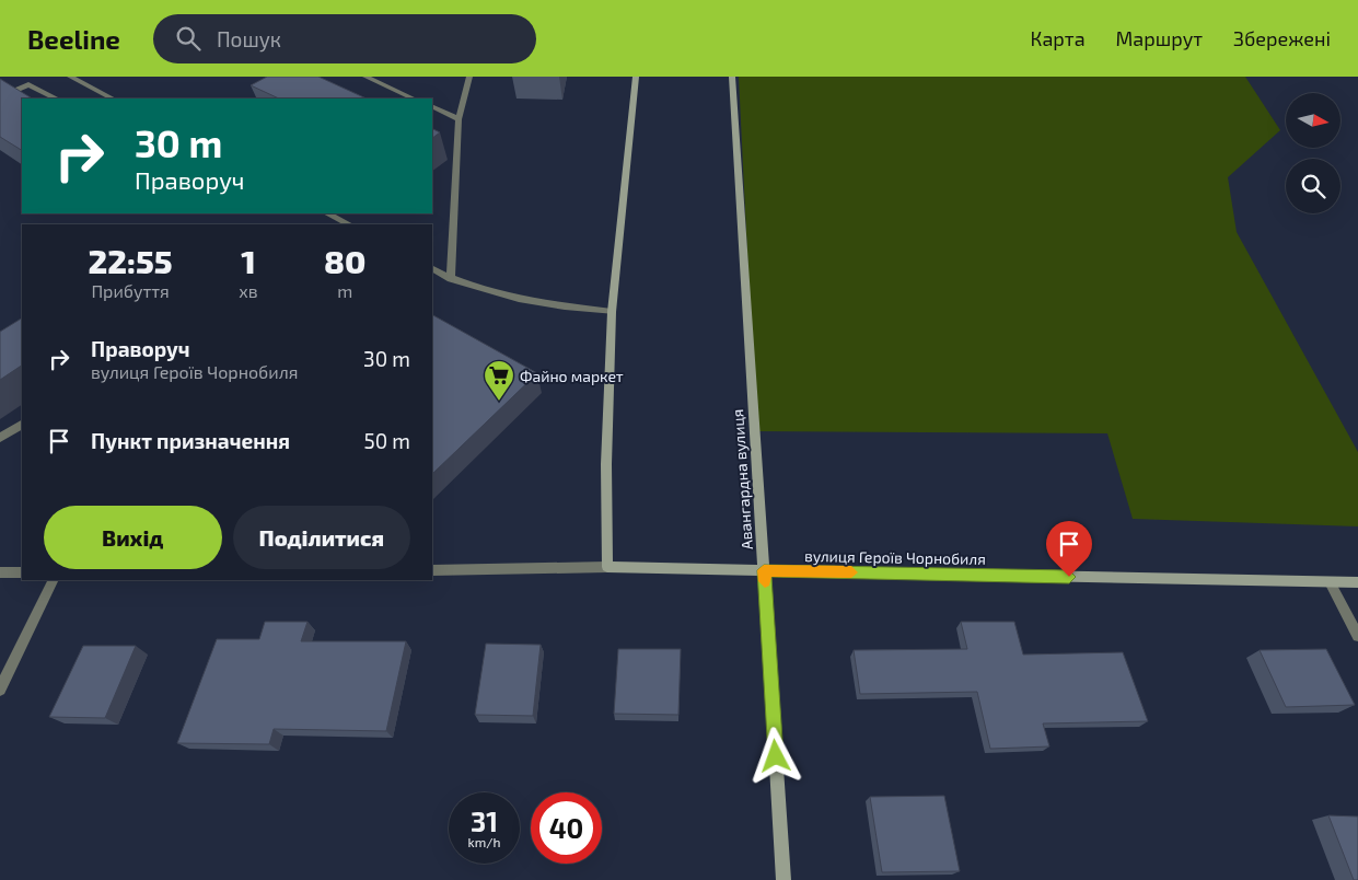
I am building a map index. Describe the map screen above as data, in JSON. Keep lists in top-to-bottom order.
{
  "streets": {
    "street": ["Авангардна вулиця", "вулиця Героїв Чорнобиля"]
  },
  "crossings": [
    ["Авангардна вулиця", "вулиця Героїв Чорнобиля"]
  ],
  "places": {
    "supermarket": ["Файно маркет"]
  },
  "north": "right",
  "page": {
    "header": "Beeline",
    "search": "Пошук",
    "nav": ["Карта", "Маршрут", "Збережені"],
    "turn": ["30 m", "Праворуч"],
    "eta": [
      "22:55",
      "Прибуття",
      "1",
      "хв",
      "80",
      "m"
    ],
    "list": [
      {
        "name": "Праворуч",
        "note": "вулиця Героїв Чорнобиля",
        "value": "30 m"
      },
      {
        "name": "Пункт призначення",
        "value": "50 m"
      }
    ],
    "buttons": ["Вихід", "Поділитися"],
    "speed": "31 km/h",
    "limit": "40"
  }
}
